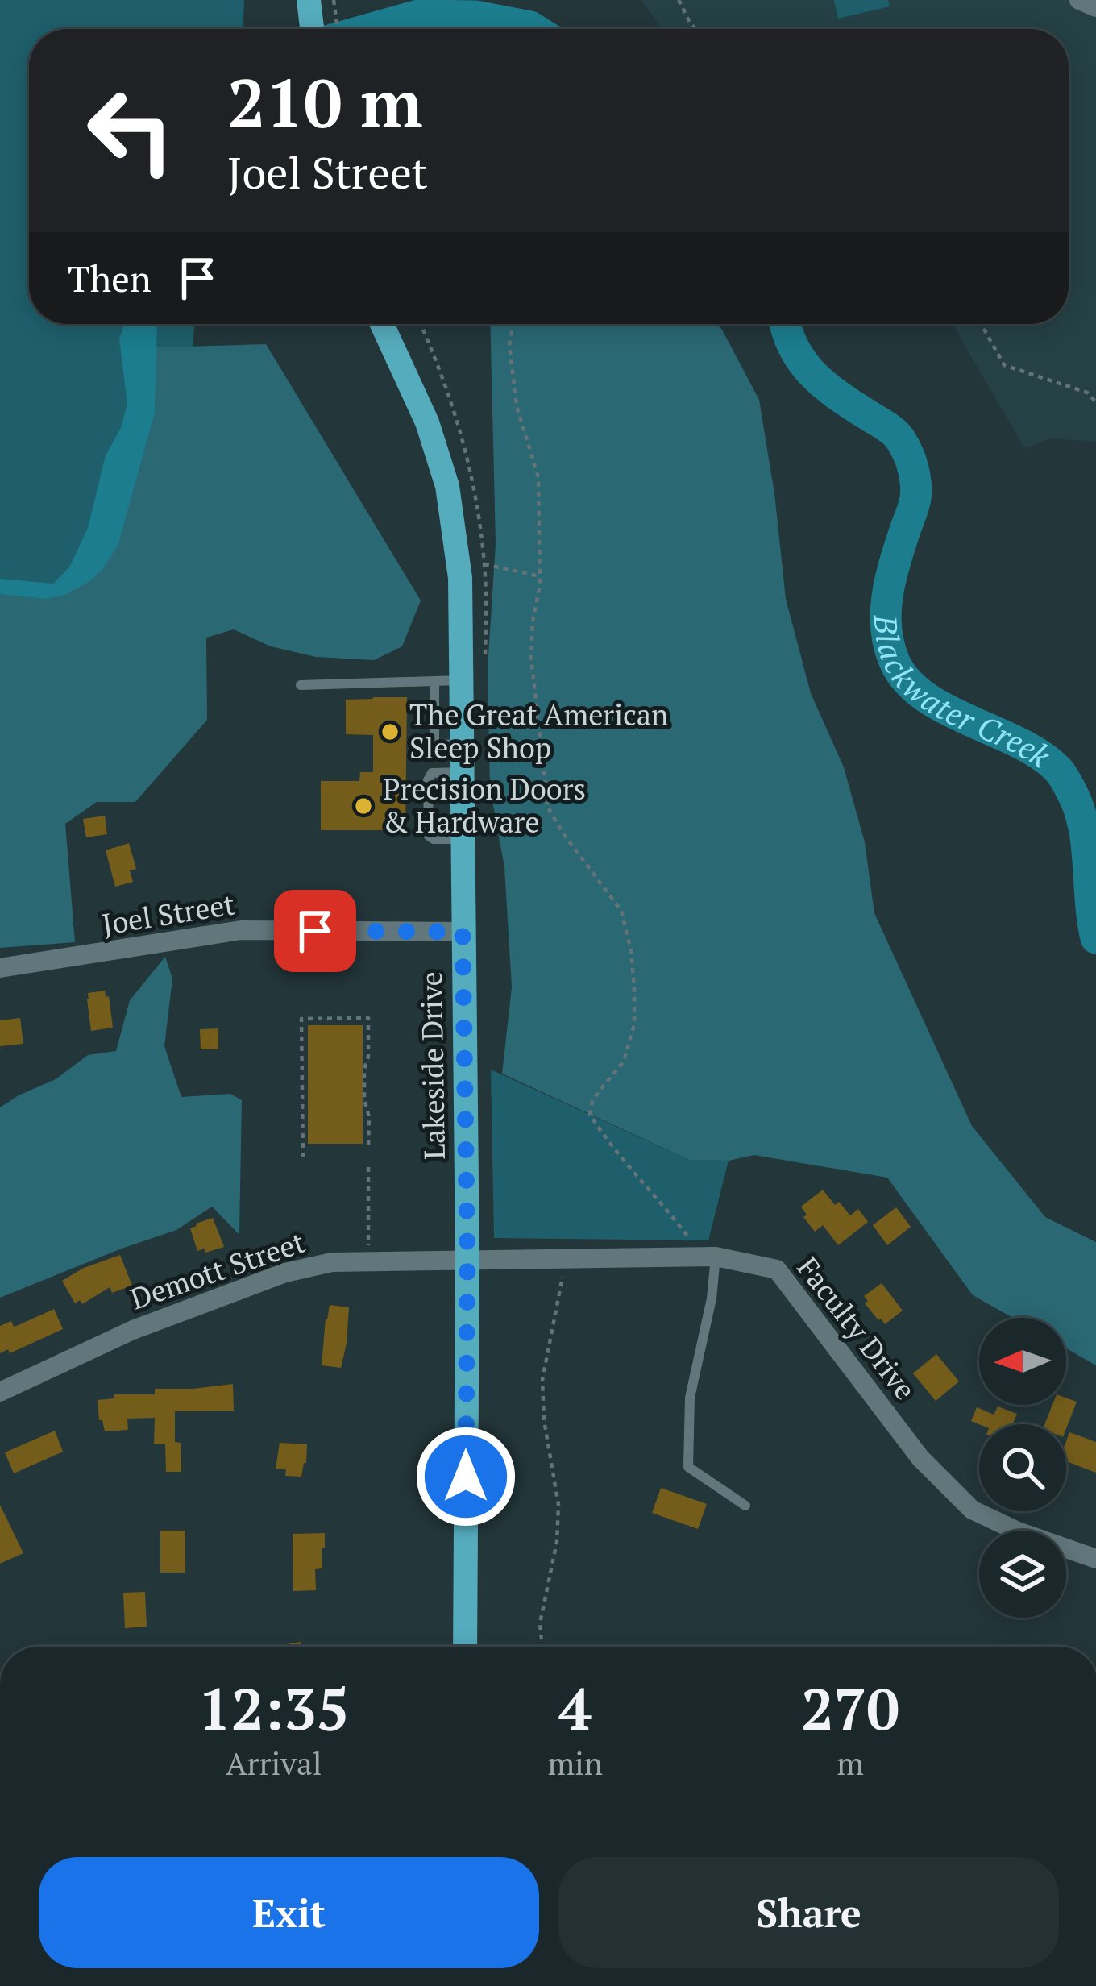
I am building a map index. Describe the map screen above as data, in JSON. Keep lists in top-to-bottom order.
{
  "streets": {
    "main road": ["Lakeside Drive"],
    "street": ["Joel Street", "Demott Street", "Faculty Drive"]
  },
  "crossings": [
    ["Joel Street", "Lakeside Drive"],
    ["Lakeside Drive", "Demott Street"],
    ["Lakeside Drive", "Faculty Drive"],
    ["Demott Street", "Faculty Drive"]
  ],
  "water": ["Blackwater Creek"],
  "places": ["The Great American Sleep Shop", "Precision Doors & Hardware"],
  "north": "left",
  "page": {
    "turn": ["210 m", "Joel Street"],
    "then": "Then",
    "eta": [
      "12:35",
      "Arrival",
      "4",
      "min",
      "270",
      "m"
    ],
    "buttons": ["Exit", "Share"]
  }
}
